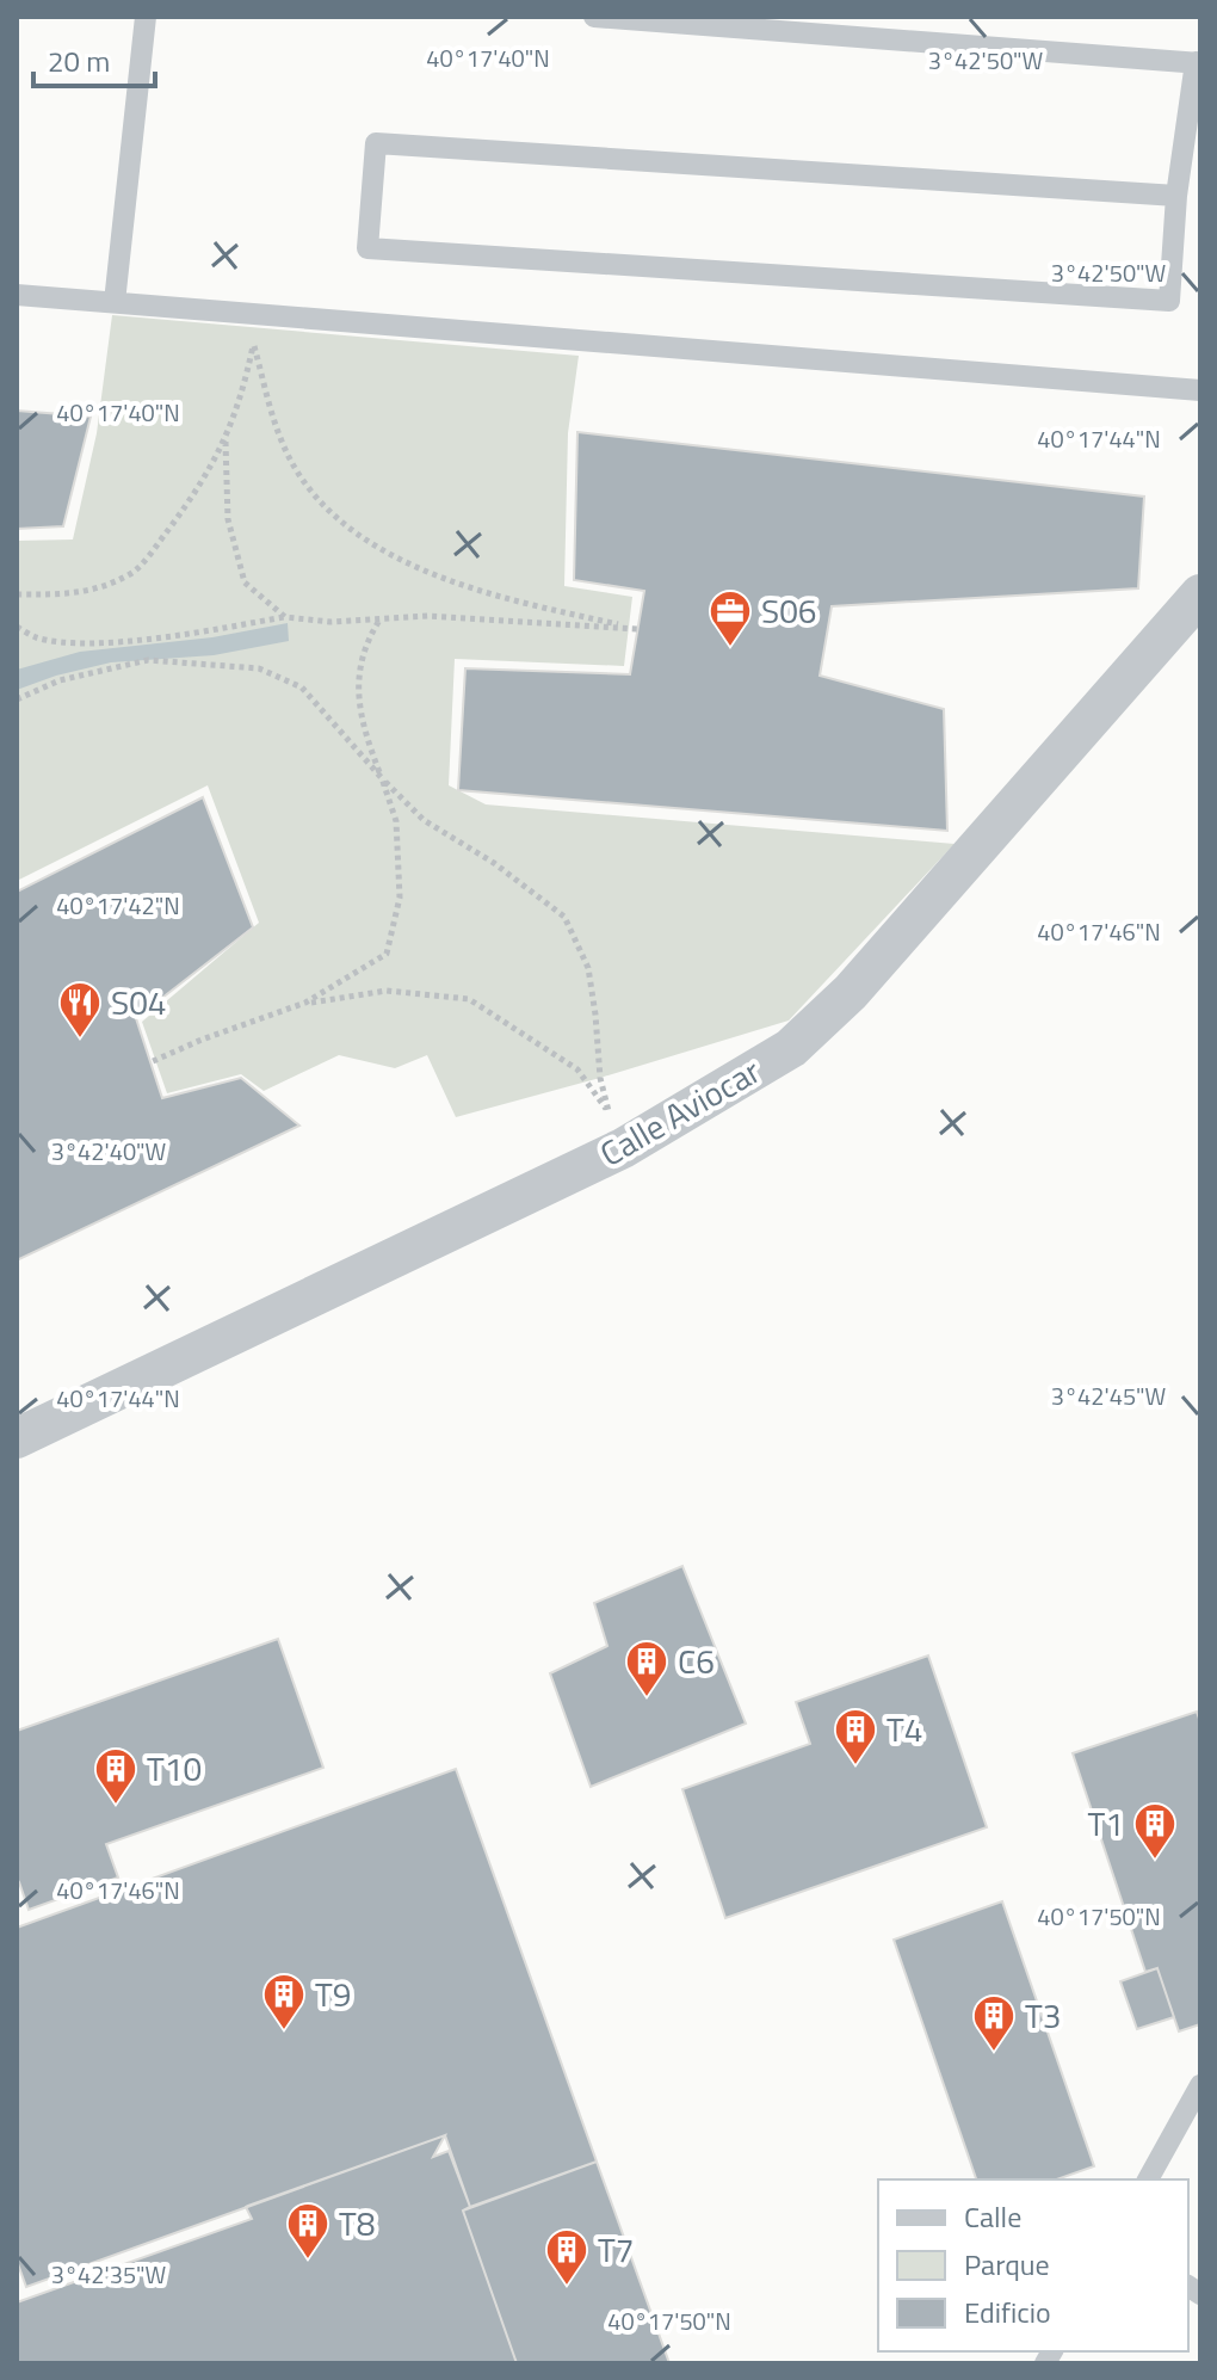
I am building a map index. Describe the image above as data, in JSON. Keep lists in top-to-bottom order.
{
  "streets": {
    "street": ["Calle Aviocar"]
  },
  "places": {
    "office": ["S06"],
    "restaurant": ["S04"],
    "building": [
      "C6",
      "T4",
      "T10",
      "T1",
      "T9",
      "T3",
      "T8",
      "T7"
    ]
  },
  "legend": ["Calle", "Parque", "Edificio"],
  "scale_bar": "20 m",
  "coordinates": [
    "40°17'40\"N",
    "3°42'50\"W",
    "40°17'44\"N",
    "40°17'42\"N",
    "40°17'46\"N",
    "3°42'40\"W",
    "3°42'45\"W",
    "40°17'50\"N",
    "3°42'35\"W"
  ]
}
